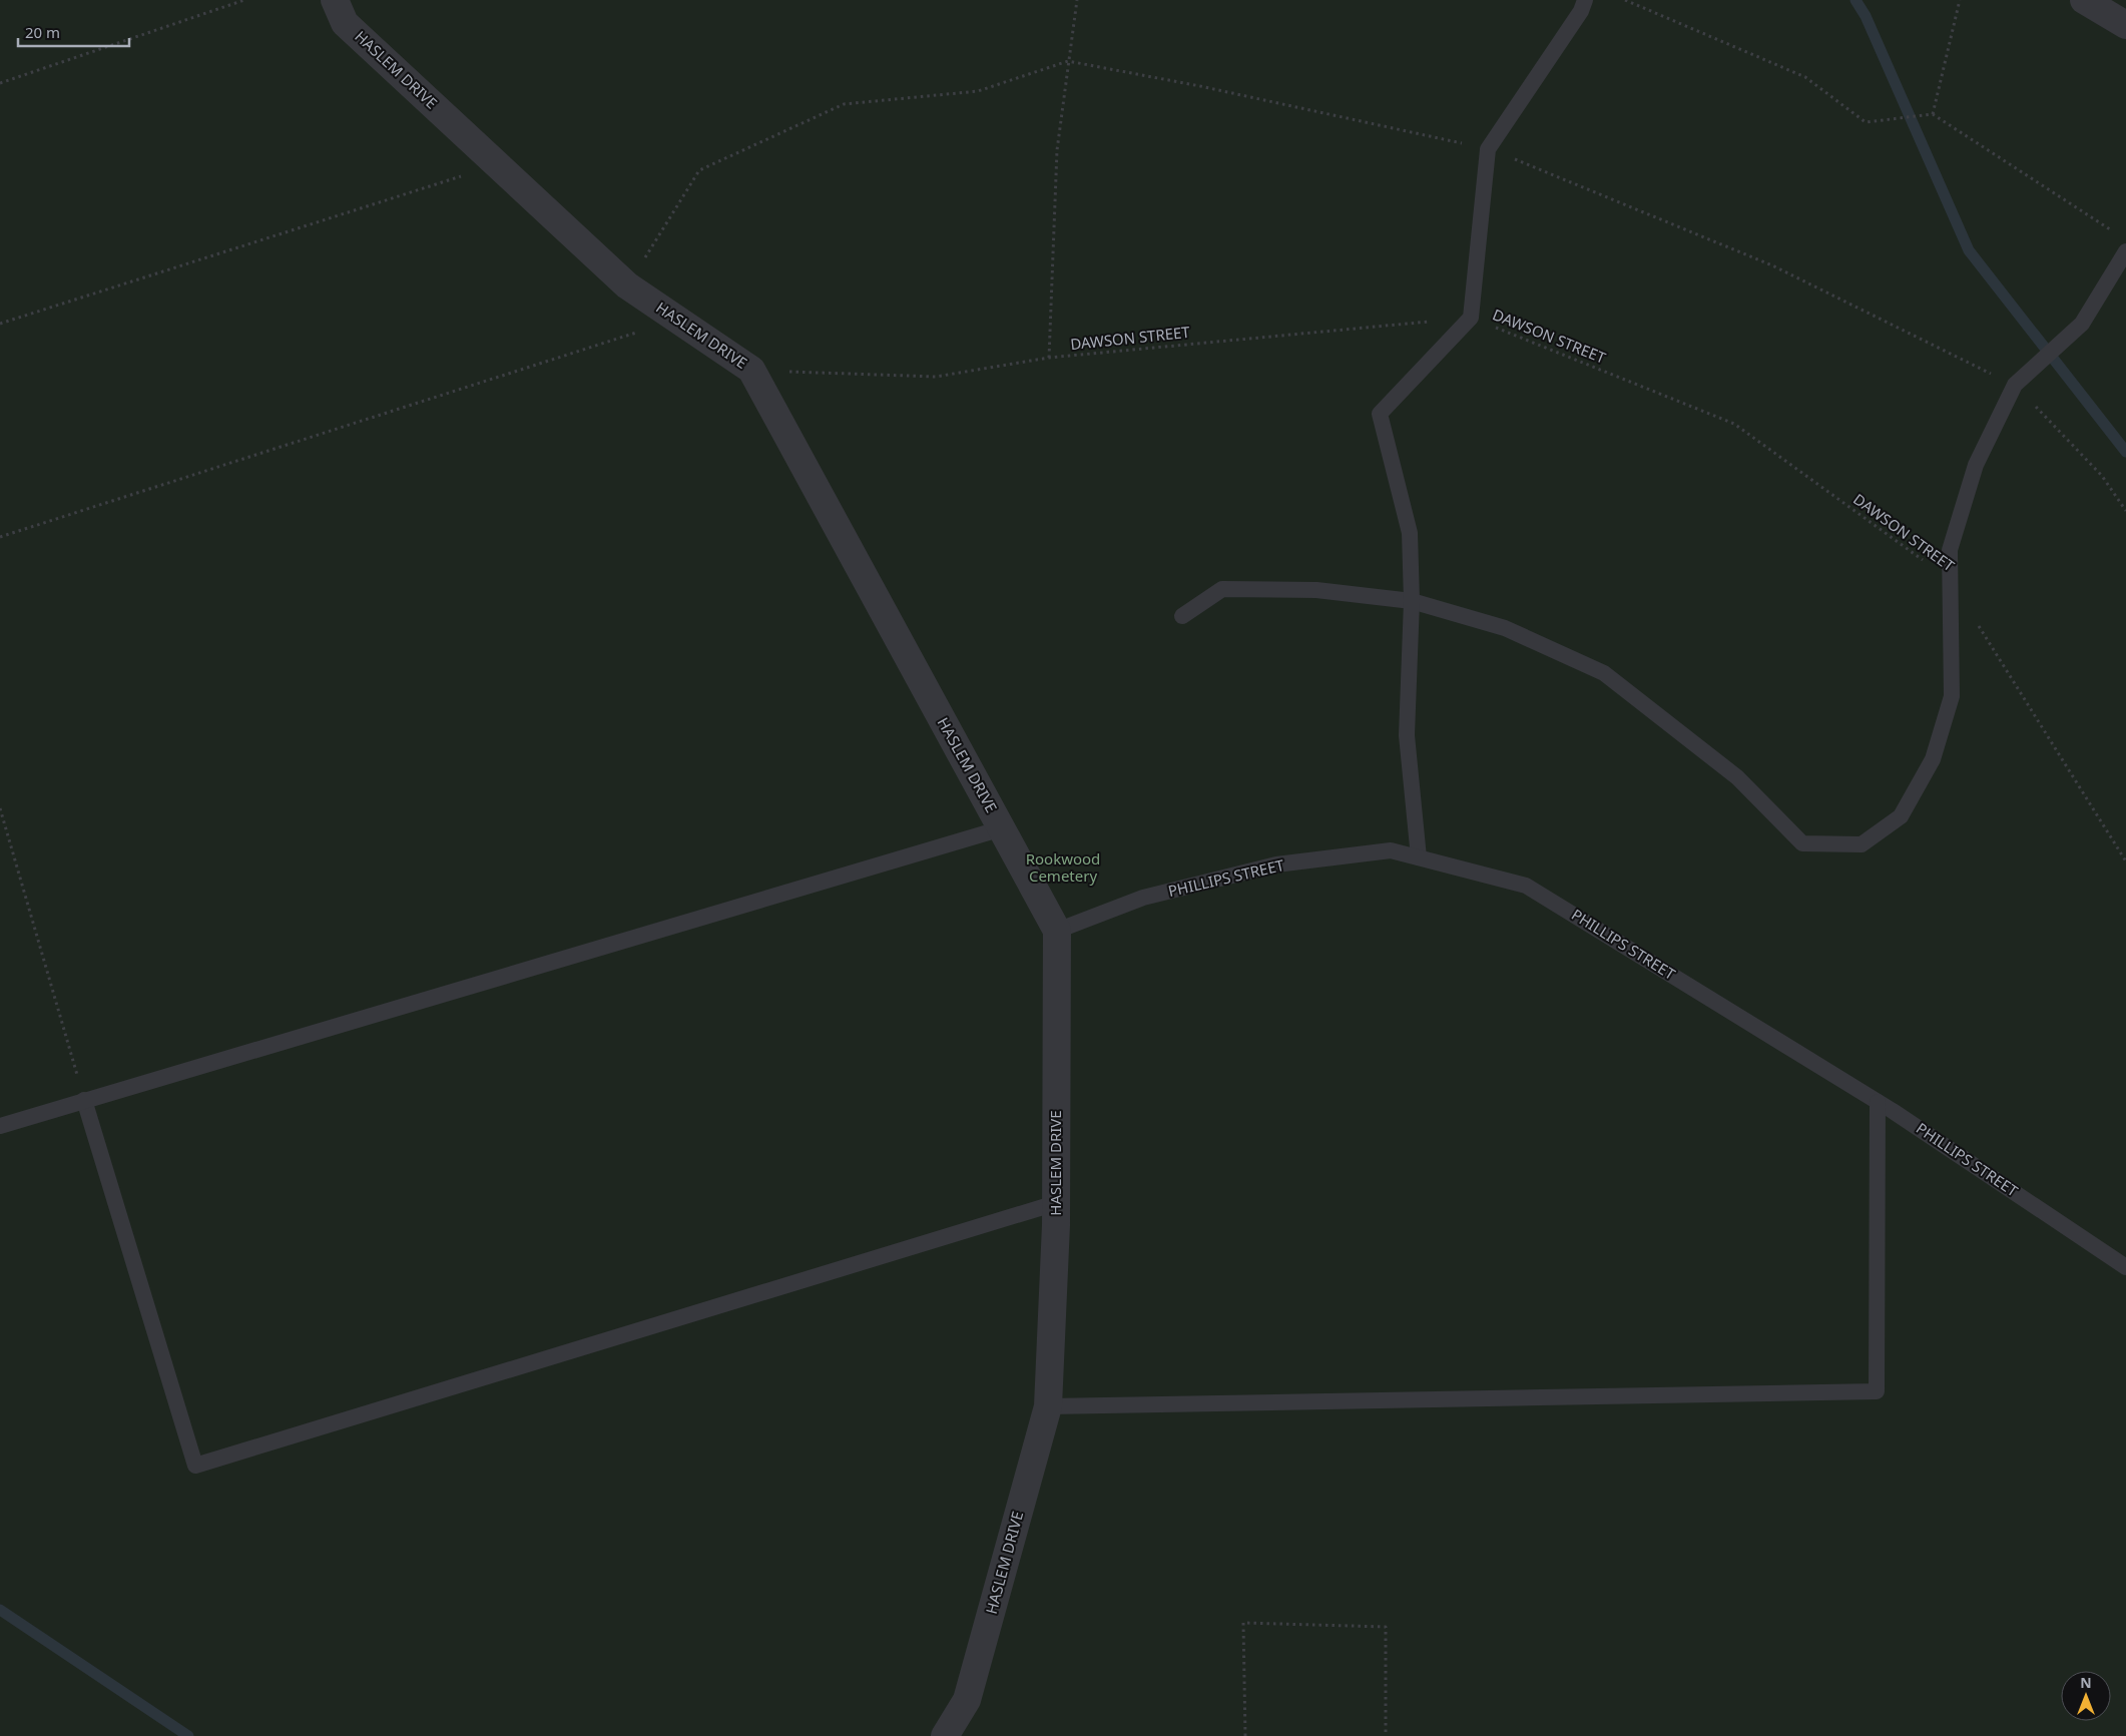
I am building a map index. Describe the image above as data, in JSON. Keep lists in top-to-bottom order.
{
  "streets": {
    "street": ["HASLEM DRIVE"],
    "lane": ["PHILLIPS STREET"],
    "path": ["DAWSON STREET"]
  },
  "crossings": [
    ["HASLEM DRIVE", "DAWSON STREET"],
    ["HASLEM DRIVE", "PHILLIPS STREET"]
  ],
  "parks": ["Rookwood Cemetery"],
  "scale_bar": "20 m",
  "north": "top"
}
